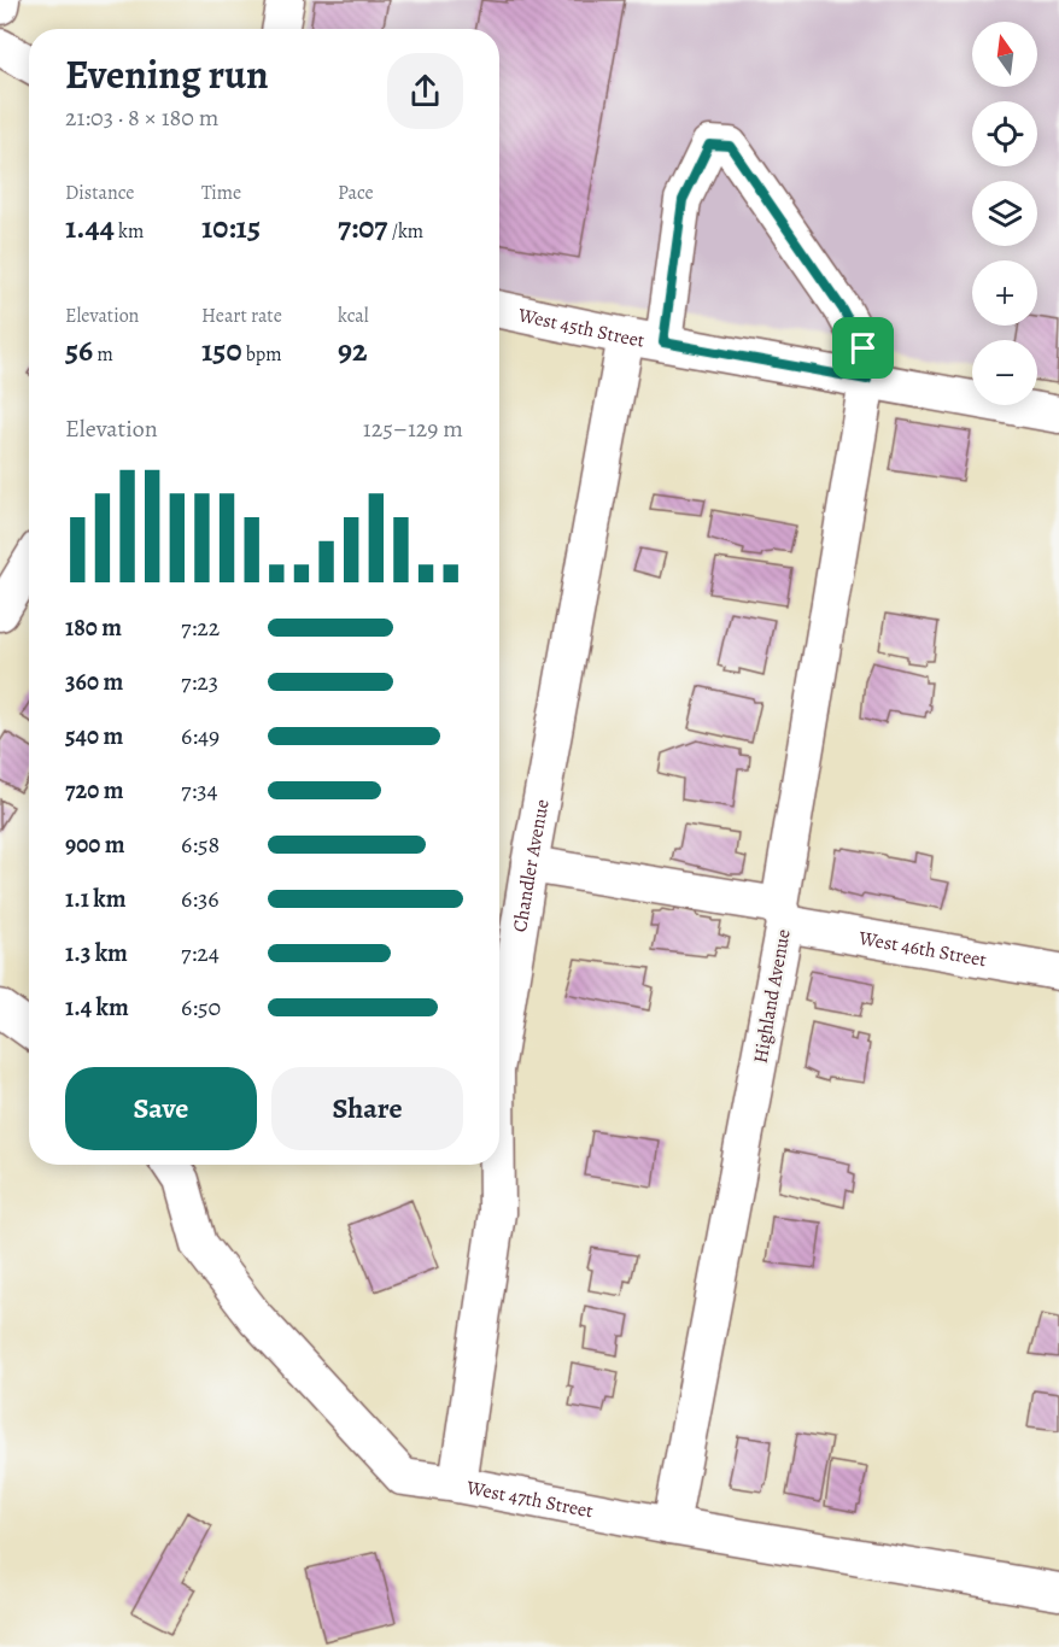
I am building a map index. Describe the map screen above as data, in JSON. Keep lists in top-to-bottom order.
{
  "streets": {
    "street": [
      "West 45th Street",
      "Chandler Avenue",
      "West 46th Street",
      "Highland Avenue",
      "West 47th Street"
    ]
  },
  "crossings": [
    ["West 45th Street", "Chandler Avenue"],
    ["West 45th Street", "Highland Avenue"],
    ["Chandler Avenue", "West 46th Street"],
    ["Chandler Avenue", "West 47th Street"],
    ["West 46th Street", "Highland Avenue"],
    ["Highland Avenue", "West 47th Street"]
  ],
  "north": "top",
  "page": {
    "map_buttons": ["+", "−"],
    "heading": ["Evening run", "21:03 · 8 × 180 m"],
    "stats": [
      ["Distance", "1.44 km"],
      ["Time", "10:15"],
      ["Pace", "7:07 /km"],
      ["Elevation", "56 m"],
      ["Heart rate", "150 bpm"],
      ["kcal", "92"]
    ],
    "chart": ["Elevation", "125–129 m"],
    "list": [
      {
        "name": "180 m",
        "note": "7:22"
      },
      {
        "name": "360 m",
        "note": "7:23"
      },
      {
        "name": "540 m",
        "note": "6:49"
      },
      {
        "name": "720 m",
        "note": "7:34"
      },
      {
        "name": "900 m",
        "note": "6:58"
      },
      {
        "name": "1.1 km",
        "note": "6:36"
      },
      {
        "name": "1.3 km",
        "note": "7:24"
      },
      {
        "name": "1.4 km",
        "note": "6:50"
      }
    ],
    "buttons": ["Save", "Share"]
  }
}
